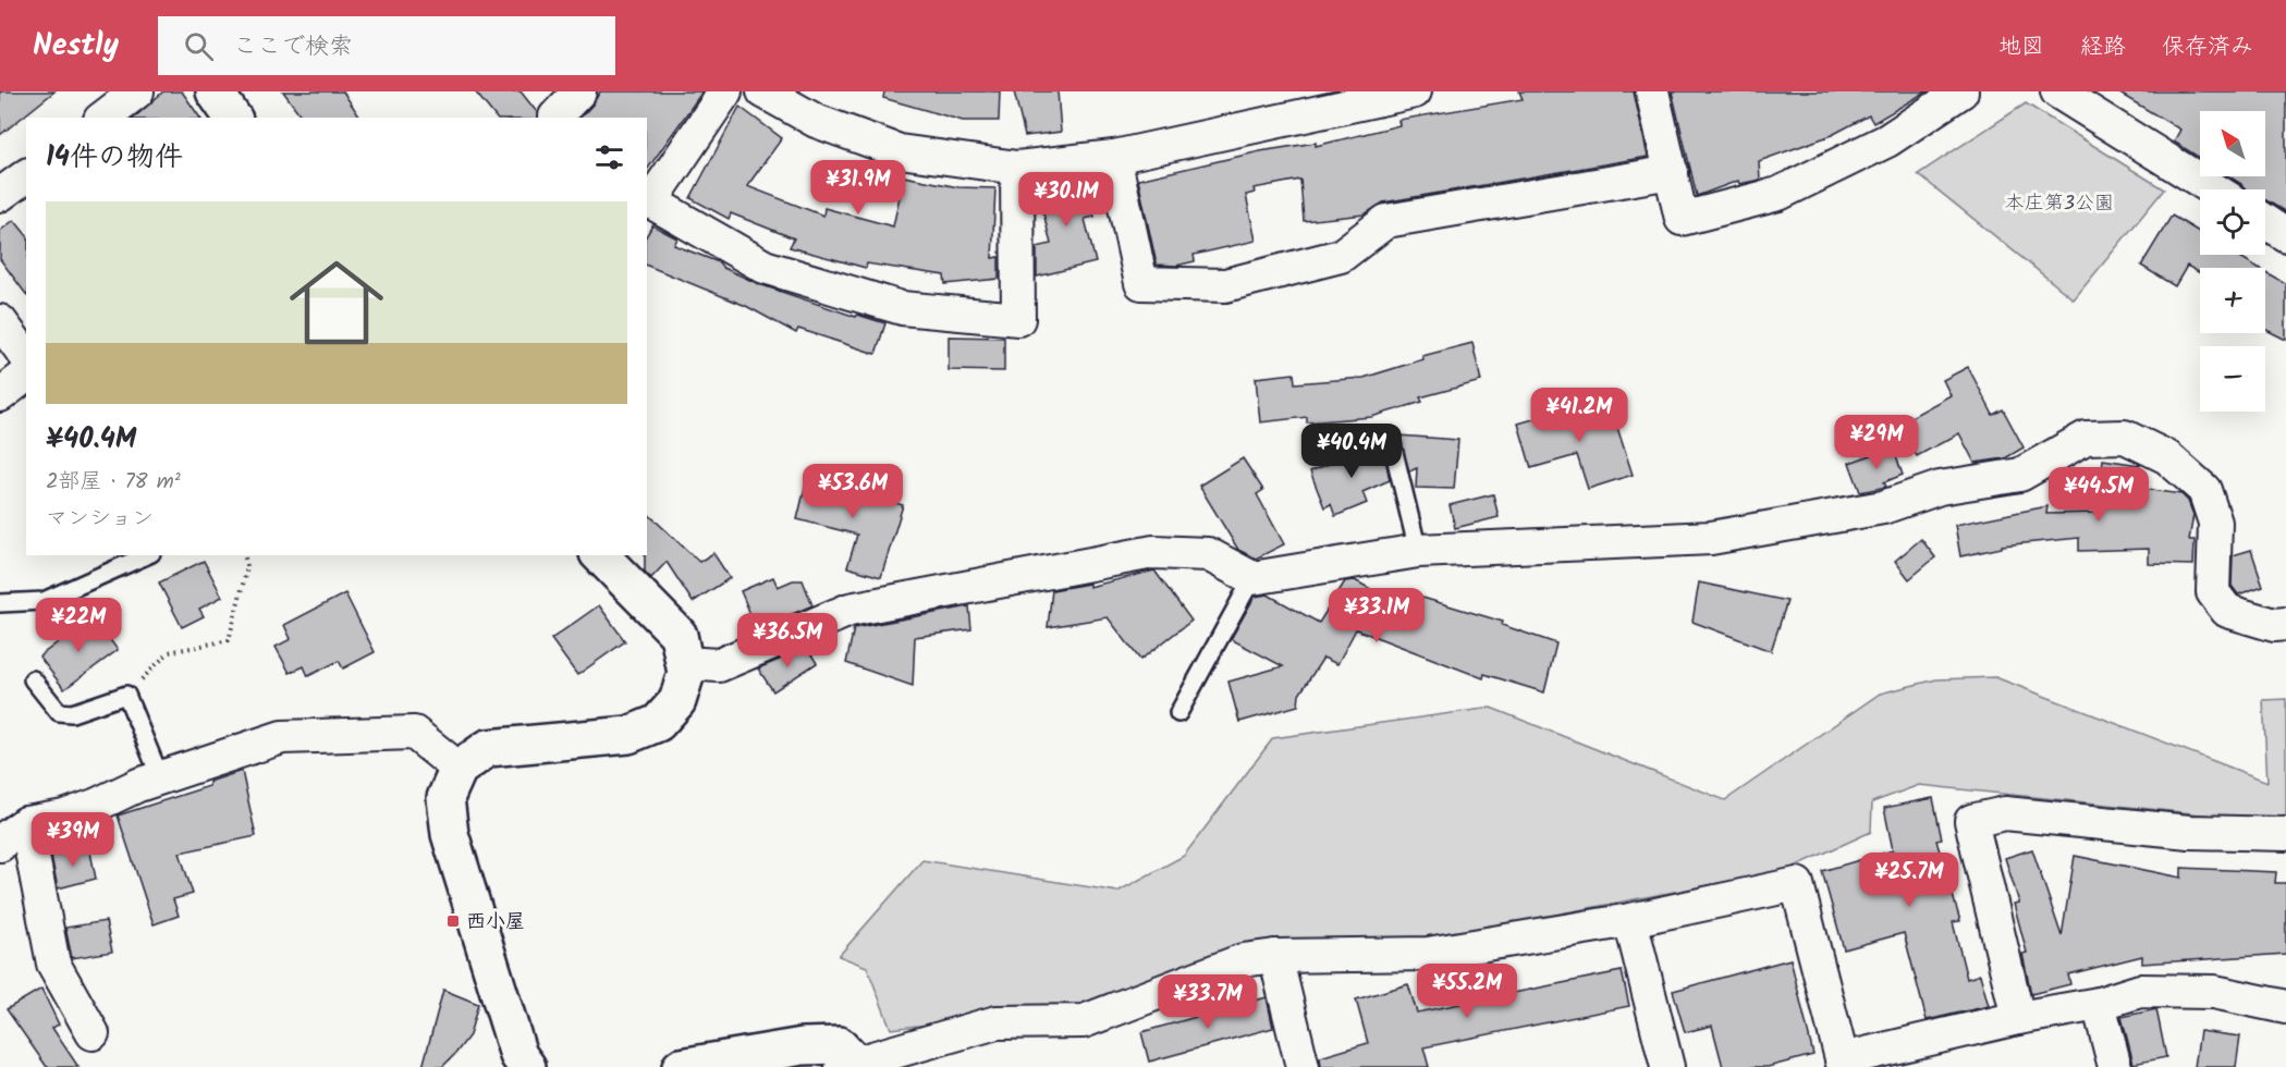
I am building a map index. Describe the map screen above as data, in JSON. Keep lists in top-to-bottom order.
{
  "parks": ["本庄第3公園"],
  "places": {
    "transit": ["西小屋"]
  },
  "north": "top left",
  "page": {
    "header": "Nestly",
    "search": "ここで検索",
    "nav": ["地図", "経路", "保存済み"],
    "map_buttons": ["+", "−"],
    "heading": "14件の物件",
    "price": [
      "¥31.9M",
      "¥30.1M",
      "¥41.2M",
      "¥29M",
      "¥40.4M",
      "¥53.6M",
      "¥44.5M",
      "¥33.1M",
      "¥22M",
      "¥36.5M",
      "¥39M",
      "¥25.7M",
      "¥55.2M",
      "¥33.7M"
    ],
    "list": [
      {
        "name": "¥40.4M",
        "note": "2部屋 · 78 m² · マンション"
      }
    ]
  }
}
